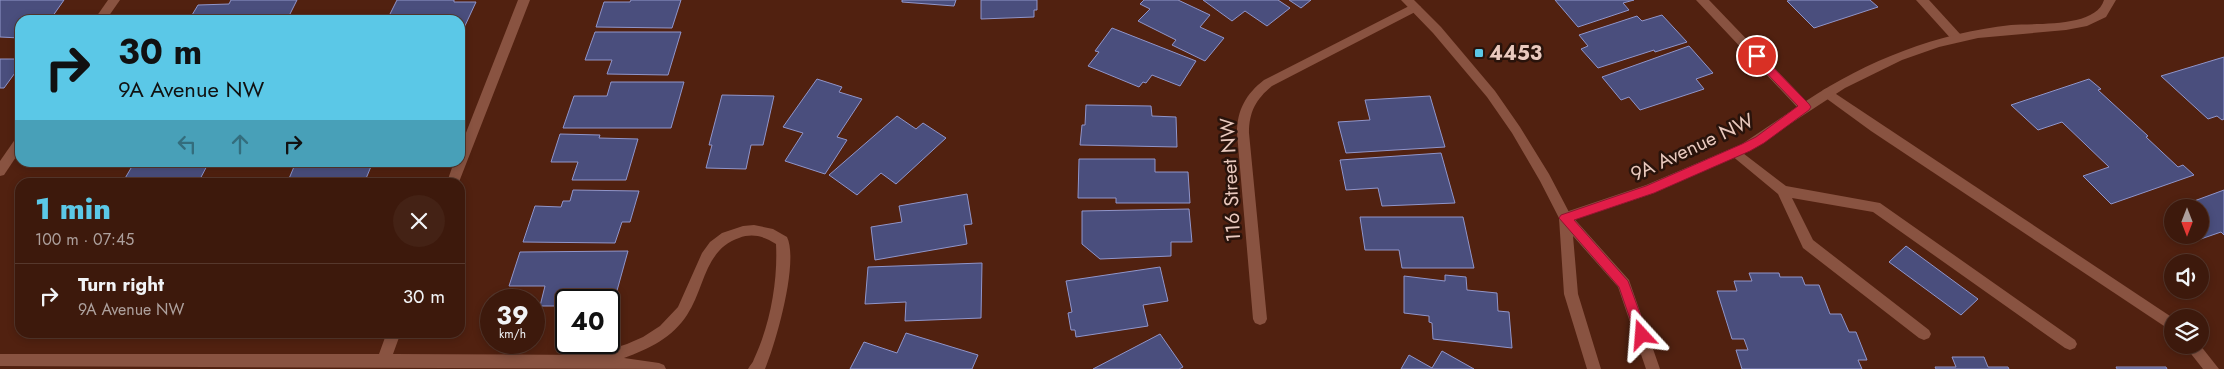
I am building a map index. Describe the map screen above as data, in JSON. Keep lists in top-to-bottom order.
{
  "streets": {
    "street": ["9A Avenue NW", "116 Street NW"]
  },
  "crossings": [
    ["9A Avenue NW", "116 Street NW"]
  ],
  "places": {
    "transit": ["4453"]
  },
  "north": "bottom",
  "page": {
    "turn": ["30 m", "9A Avenue NW"],
    "heading": ["1 min", "100 m · 07:45"],
    "list": [
      {
        "name": "Turn right",
        "note": "9A Avenue NW",
        "value": "30 m"
      }
    ],
    "speed": "39 km/h",
    "limit": "40"
  }
}
